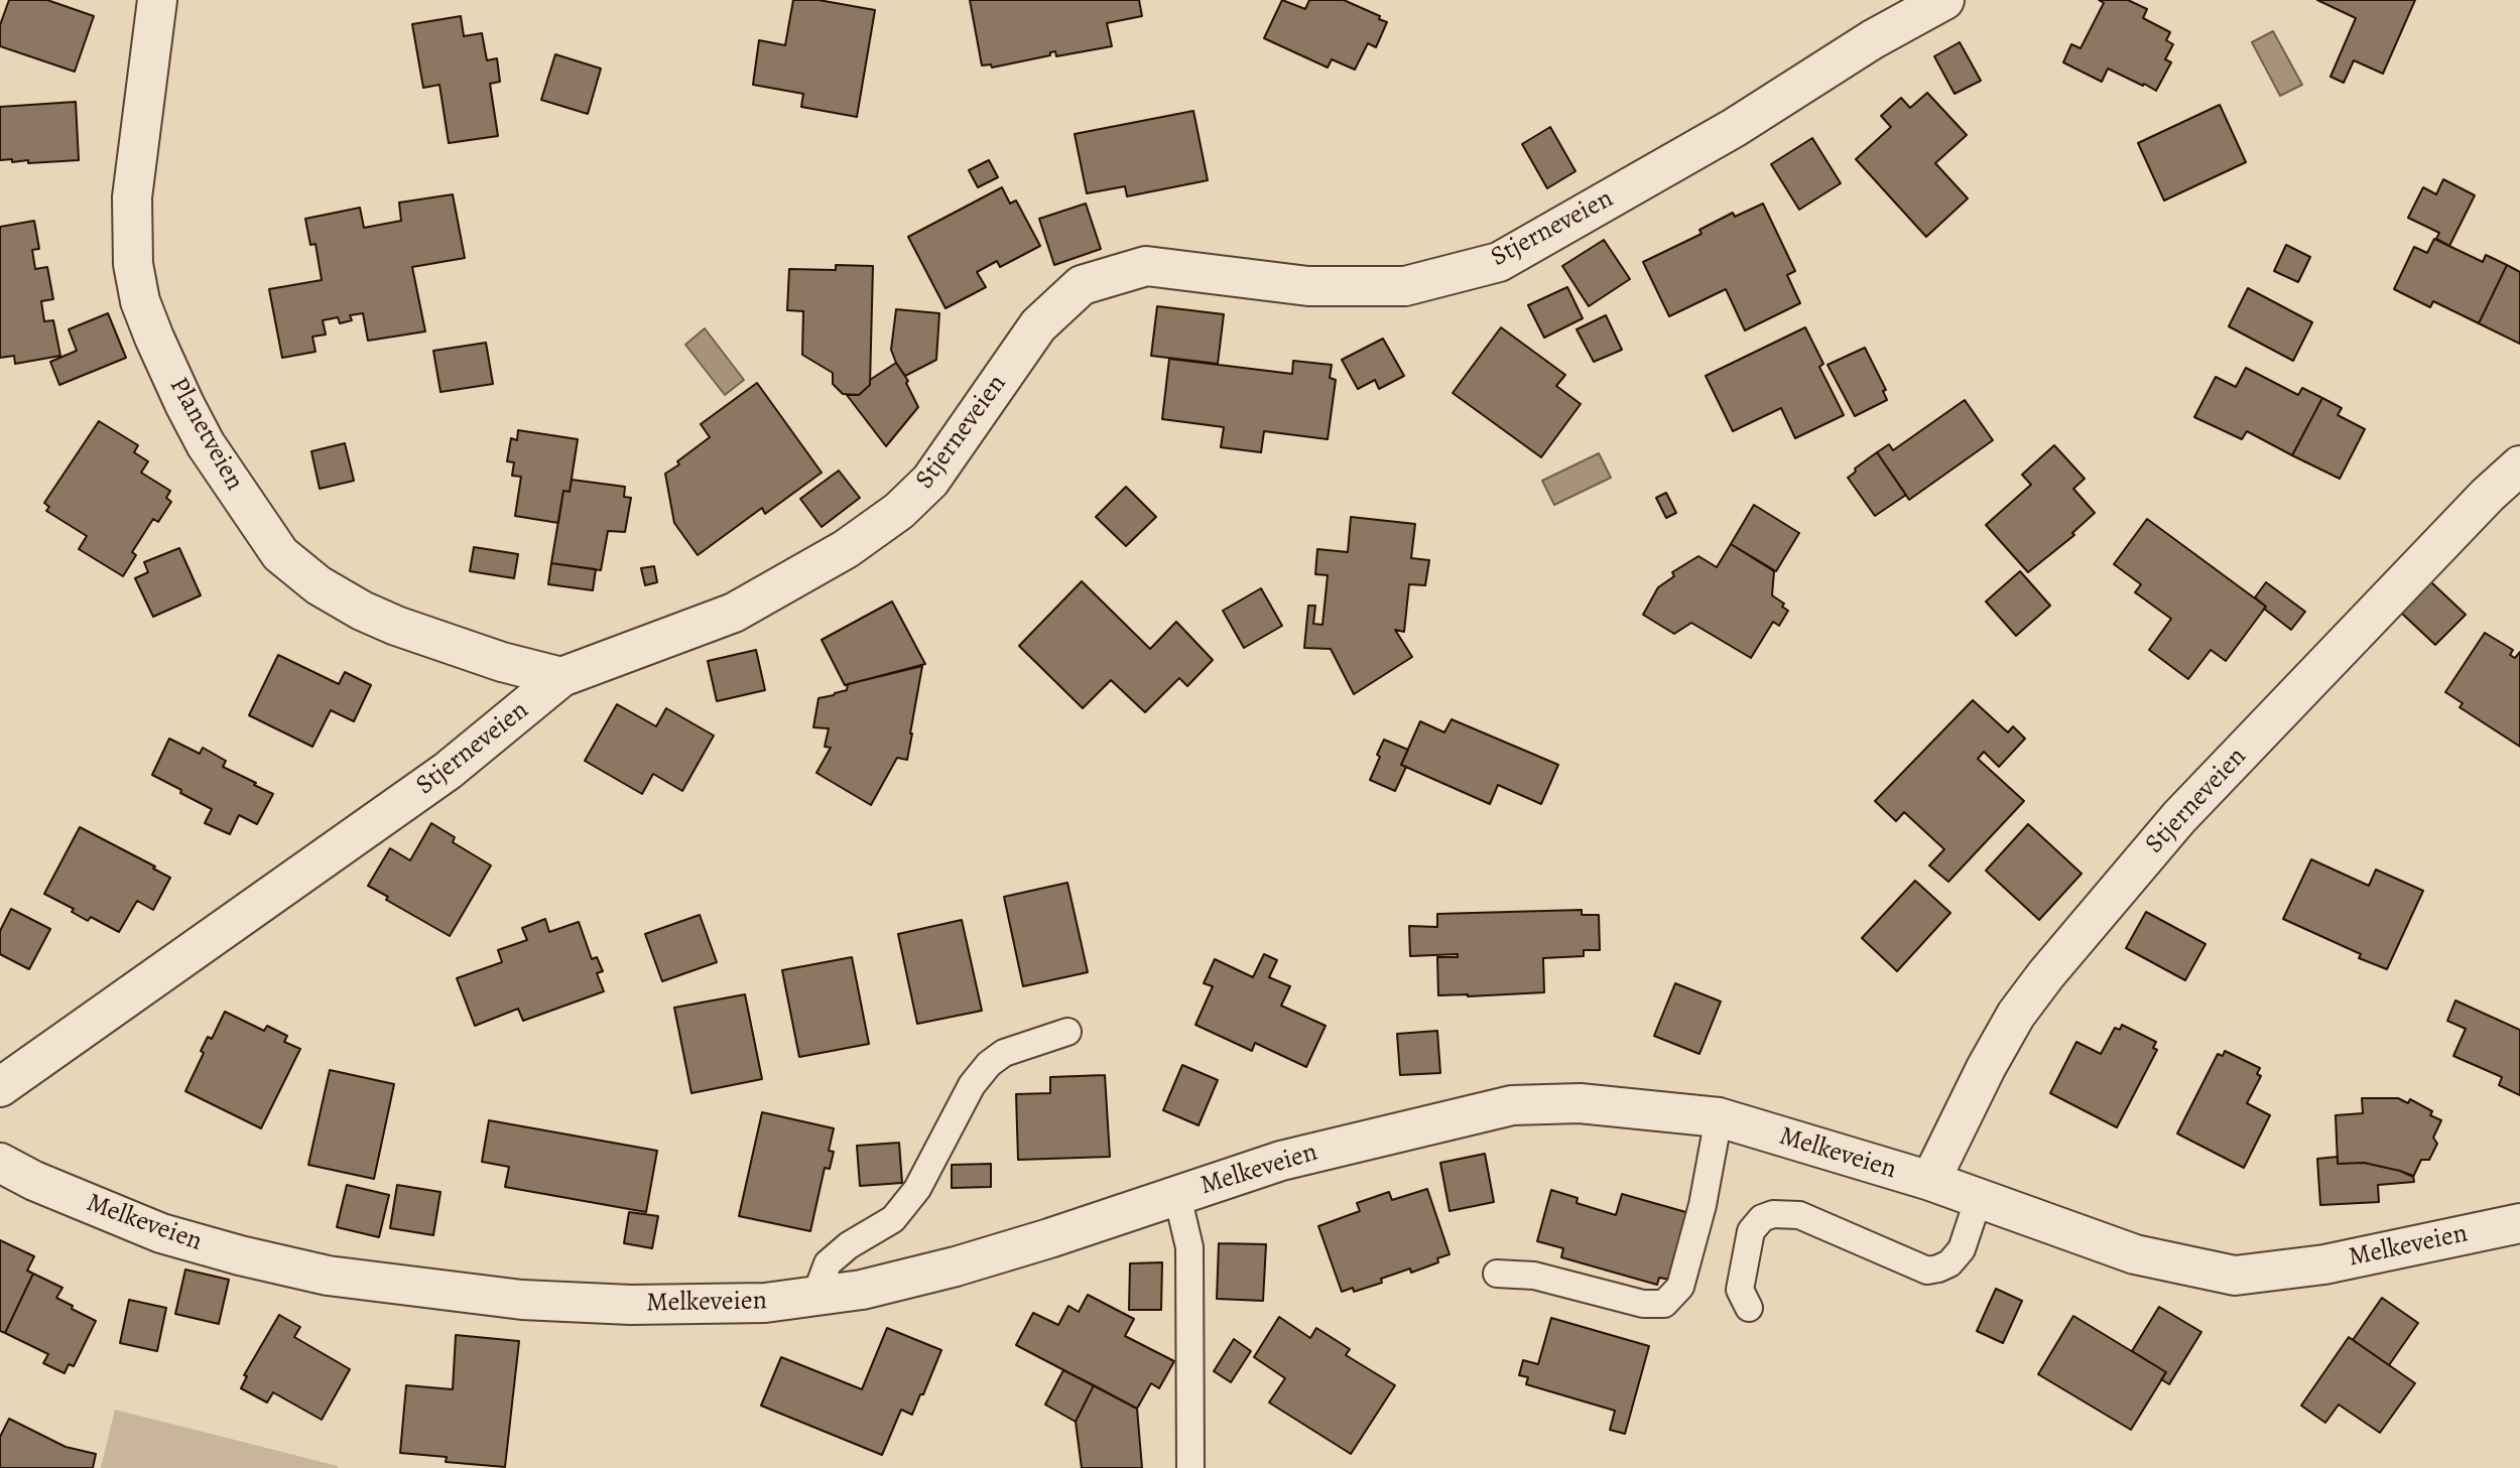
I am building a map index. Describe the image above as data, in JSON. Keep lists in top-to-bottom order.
{
  "streets": {
    "street": ["Stjerneveien", "Planetveien", "Melkeveien"]
  },
  "crossings": [
    ["Stjerneveien", "Planetveien"],
    ["Stjerneveien", "Melkeveien"]
  ]
}
